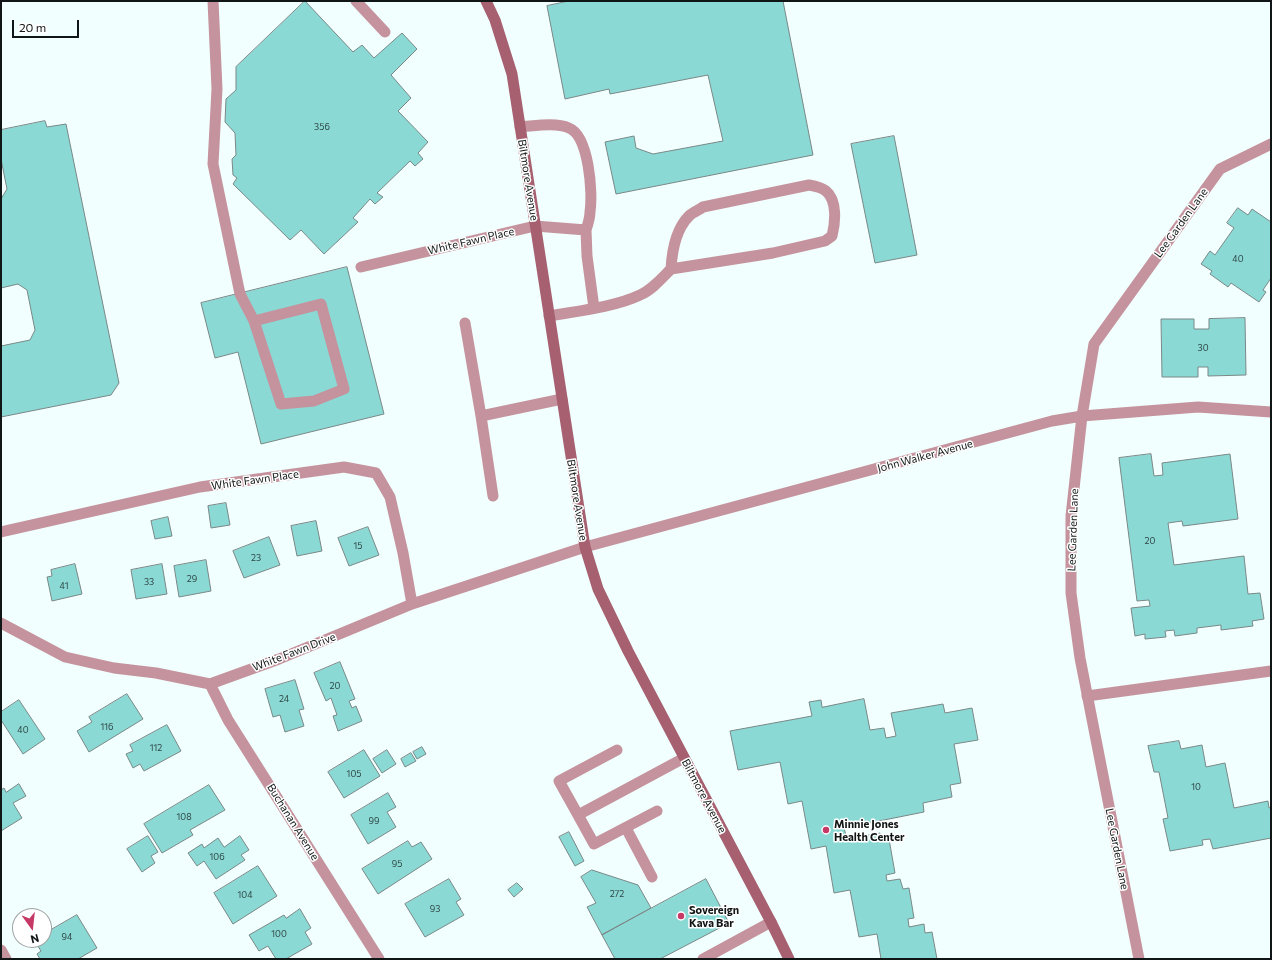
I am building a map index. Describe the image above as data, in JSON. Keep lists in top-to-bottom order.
{
  "streets": {
    "main road": ["Biltmore Avenue"],
    "street": [
      "Lee Garden Lane",
      "White Fawn Place",
      "John Walker Avenue",
      "White Fawn Drive",
      "Buchanan Avenue"
    ]
  },
  "crossings": [
    ["Biltmore Avenue", "White Fawn Place"],
    ["Biltmore Avenue", "John Walker Avenue"],
    ["Biltmore Avenue", "White Fawn Drive"],
    ["Lee Garden Lane", "John Walker Avenue"],
    ["White Fawn Place", "White Fawn Drive"],
    ["John Walker Avenue", "White Fawn Drive"],
    ["White Fawn Drive", "Buchanan Avenue"]
  ],
  "places": ["Minnie Jones Health Center", "Sovereign Kava Bar"],
  "house_numbers": [
    "356",
    "40",
    "30",
    "20",
    "15",
    "23",
    "29",
    "33",
    "41",
    "20",
    "24",
    "116",
    "40",
    "112",
    "105",
    "10",
    "108",
    "99",
    "106",
    "95",
    "272",
    "104",
    "93",
    "100",
    "94"
  ],
  "scale_bar": "20 m",
  "north": "bottom"
}
